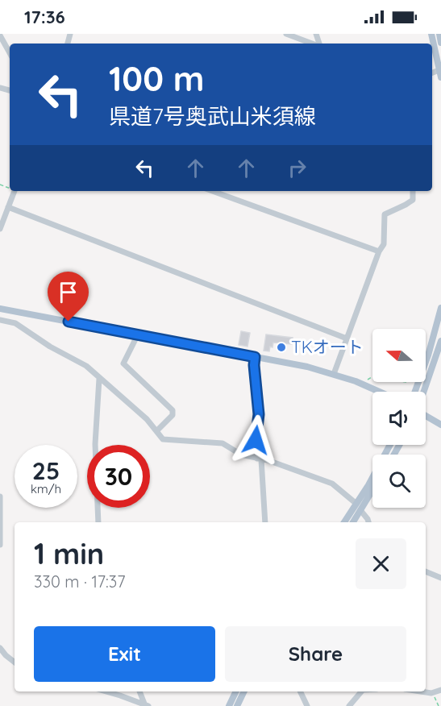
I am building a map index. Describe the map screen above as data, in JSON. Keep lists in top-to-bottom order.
{
  "places": ["TKオート"],
  "north": "left",
  "page": {
    "status": "17:36",
    "turn": ["100 m", "県道7号奥武山米須線"],
    "speed": "25 km/h",
    "limit": "30",
    "heading": ["1 min", "330 m · 17:37"],
    "buttons": ["Exit", "Share"]
  }
}
